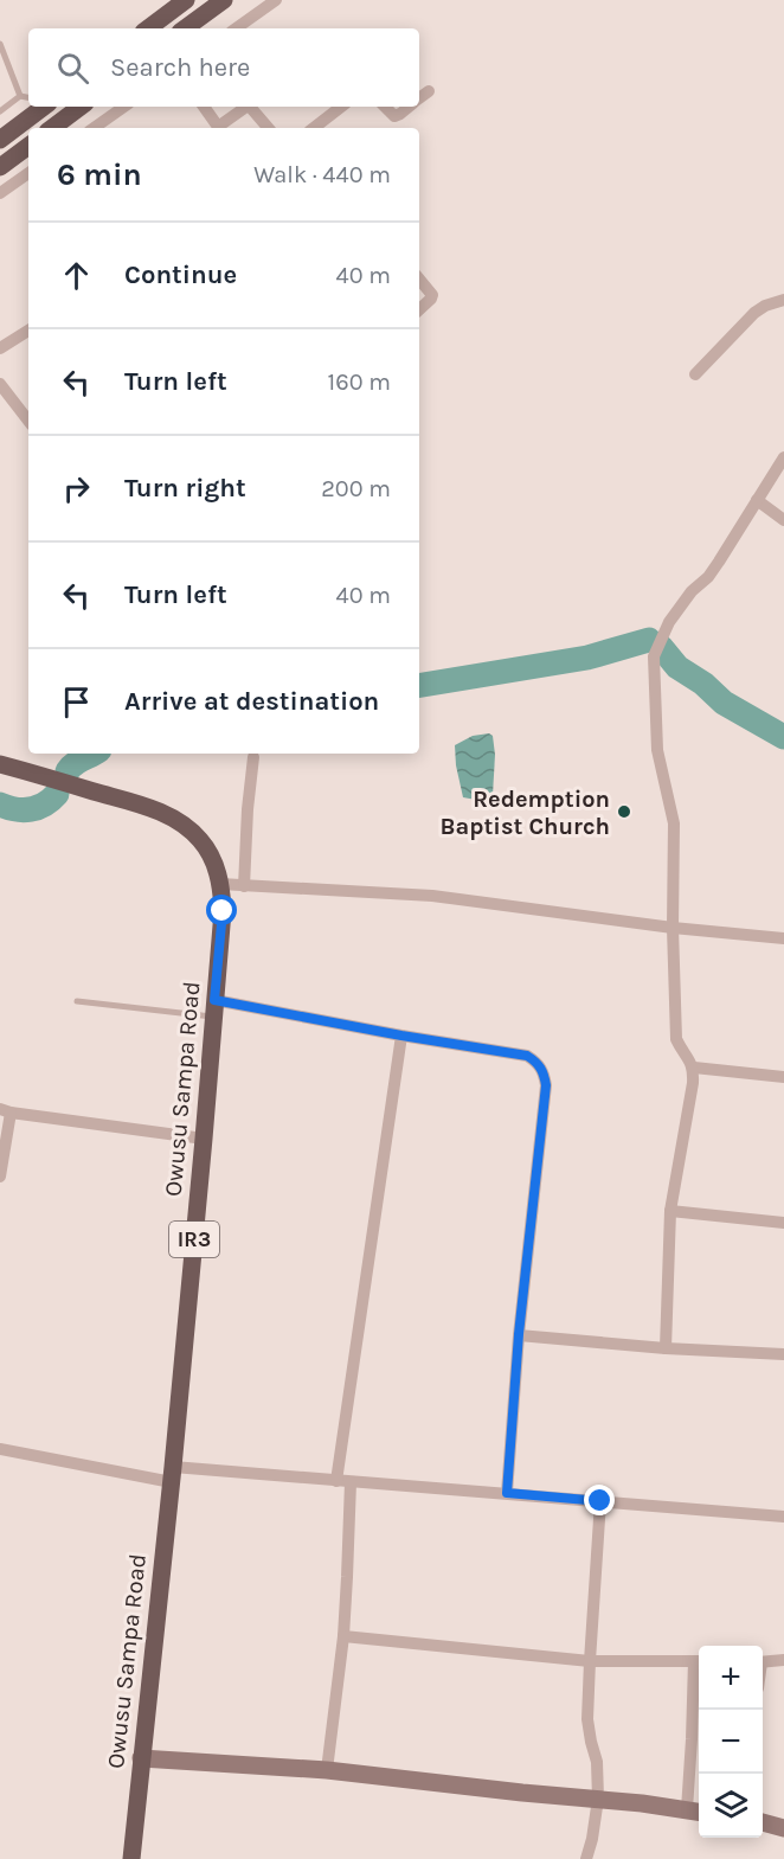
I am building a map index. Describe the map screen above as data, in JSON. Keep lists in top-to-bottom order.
{
  "streets": {
    "main road": ["Owusu Sampa Road", "IR3"]
  },
  "places": ["Redemption Baptist Church"],
  "page": {
    "search": "Search here",
    "heading": ["6 min", "Walk · 440 m"],
    "list": [
      ["Continue", "40 m"],
      ["Turn left", "160 m"],
      ["Turn right", "200 m"],
      ["Turn left", "40 m"],
      "Arrive at destination"
    ],
    "map_buttons": ["+", "−"]
  }
}
